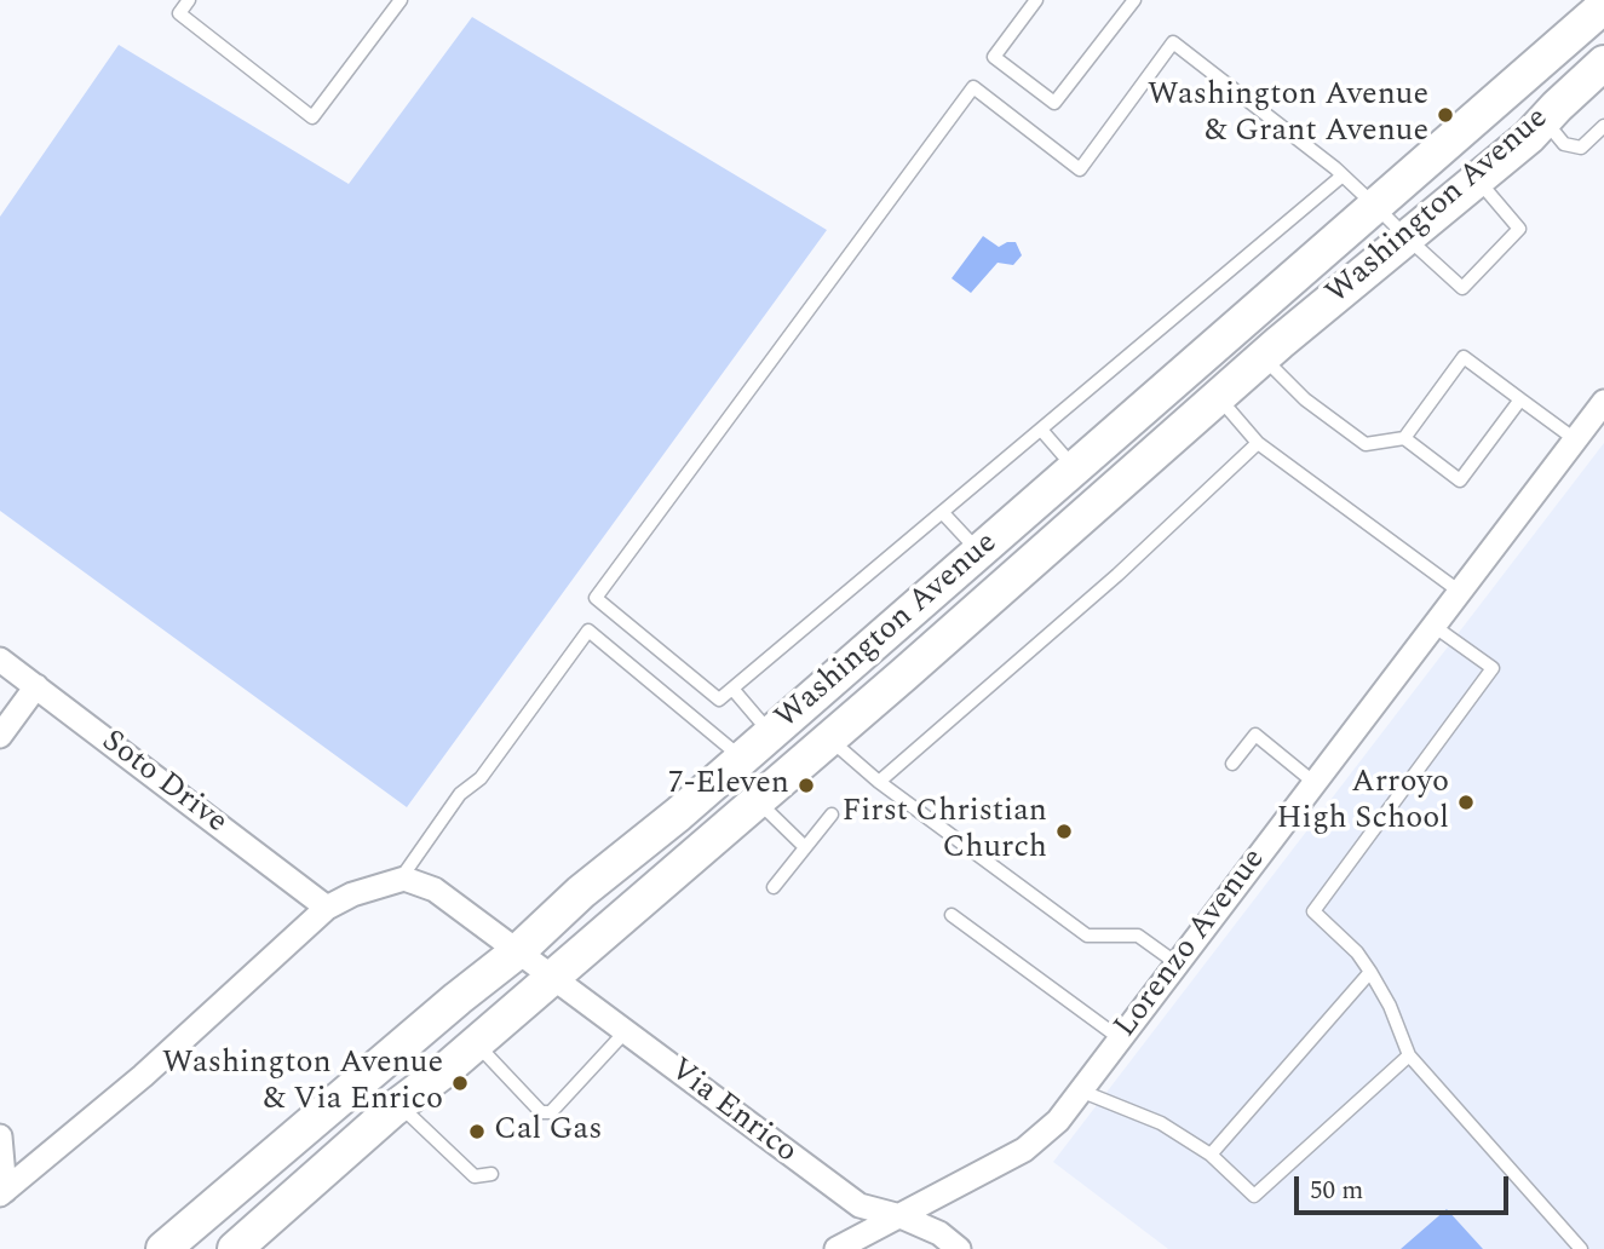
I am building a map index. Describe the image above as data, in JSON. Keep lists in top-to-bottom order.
{
  "streets": {
    "main road": ["Washington Avenue"],
    "street": ["Soto Drive", "Lorenzo Avenue", "Via Enrico"]
  },
  "crossings": [
    ["Washington Avenue", "Via Enrico"],
    ["Lorenzo Avenue", "Via Enrico"]
  ],
  "places": [
    "Washington Avenue & Grant Avenue",
    "7-Eleven",
    "Arroyo High School",
    "First Christian Church",
    "Washington Avenue & Via Enrico",
    "Cal Gas"
  ],
  "scale_bar": "50 m"
}
